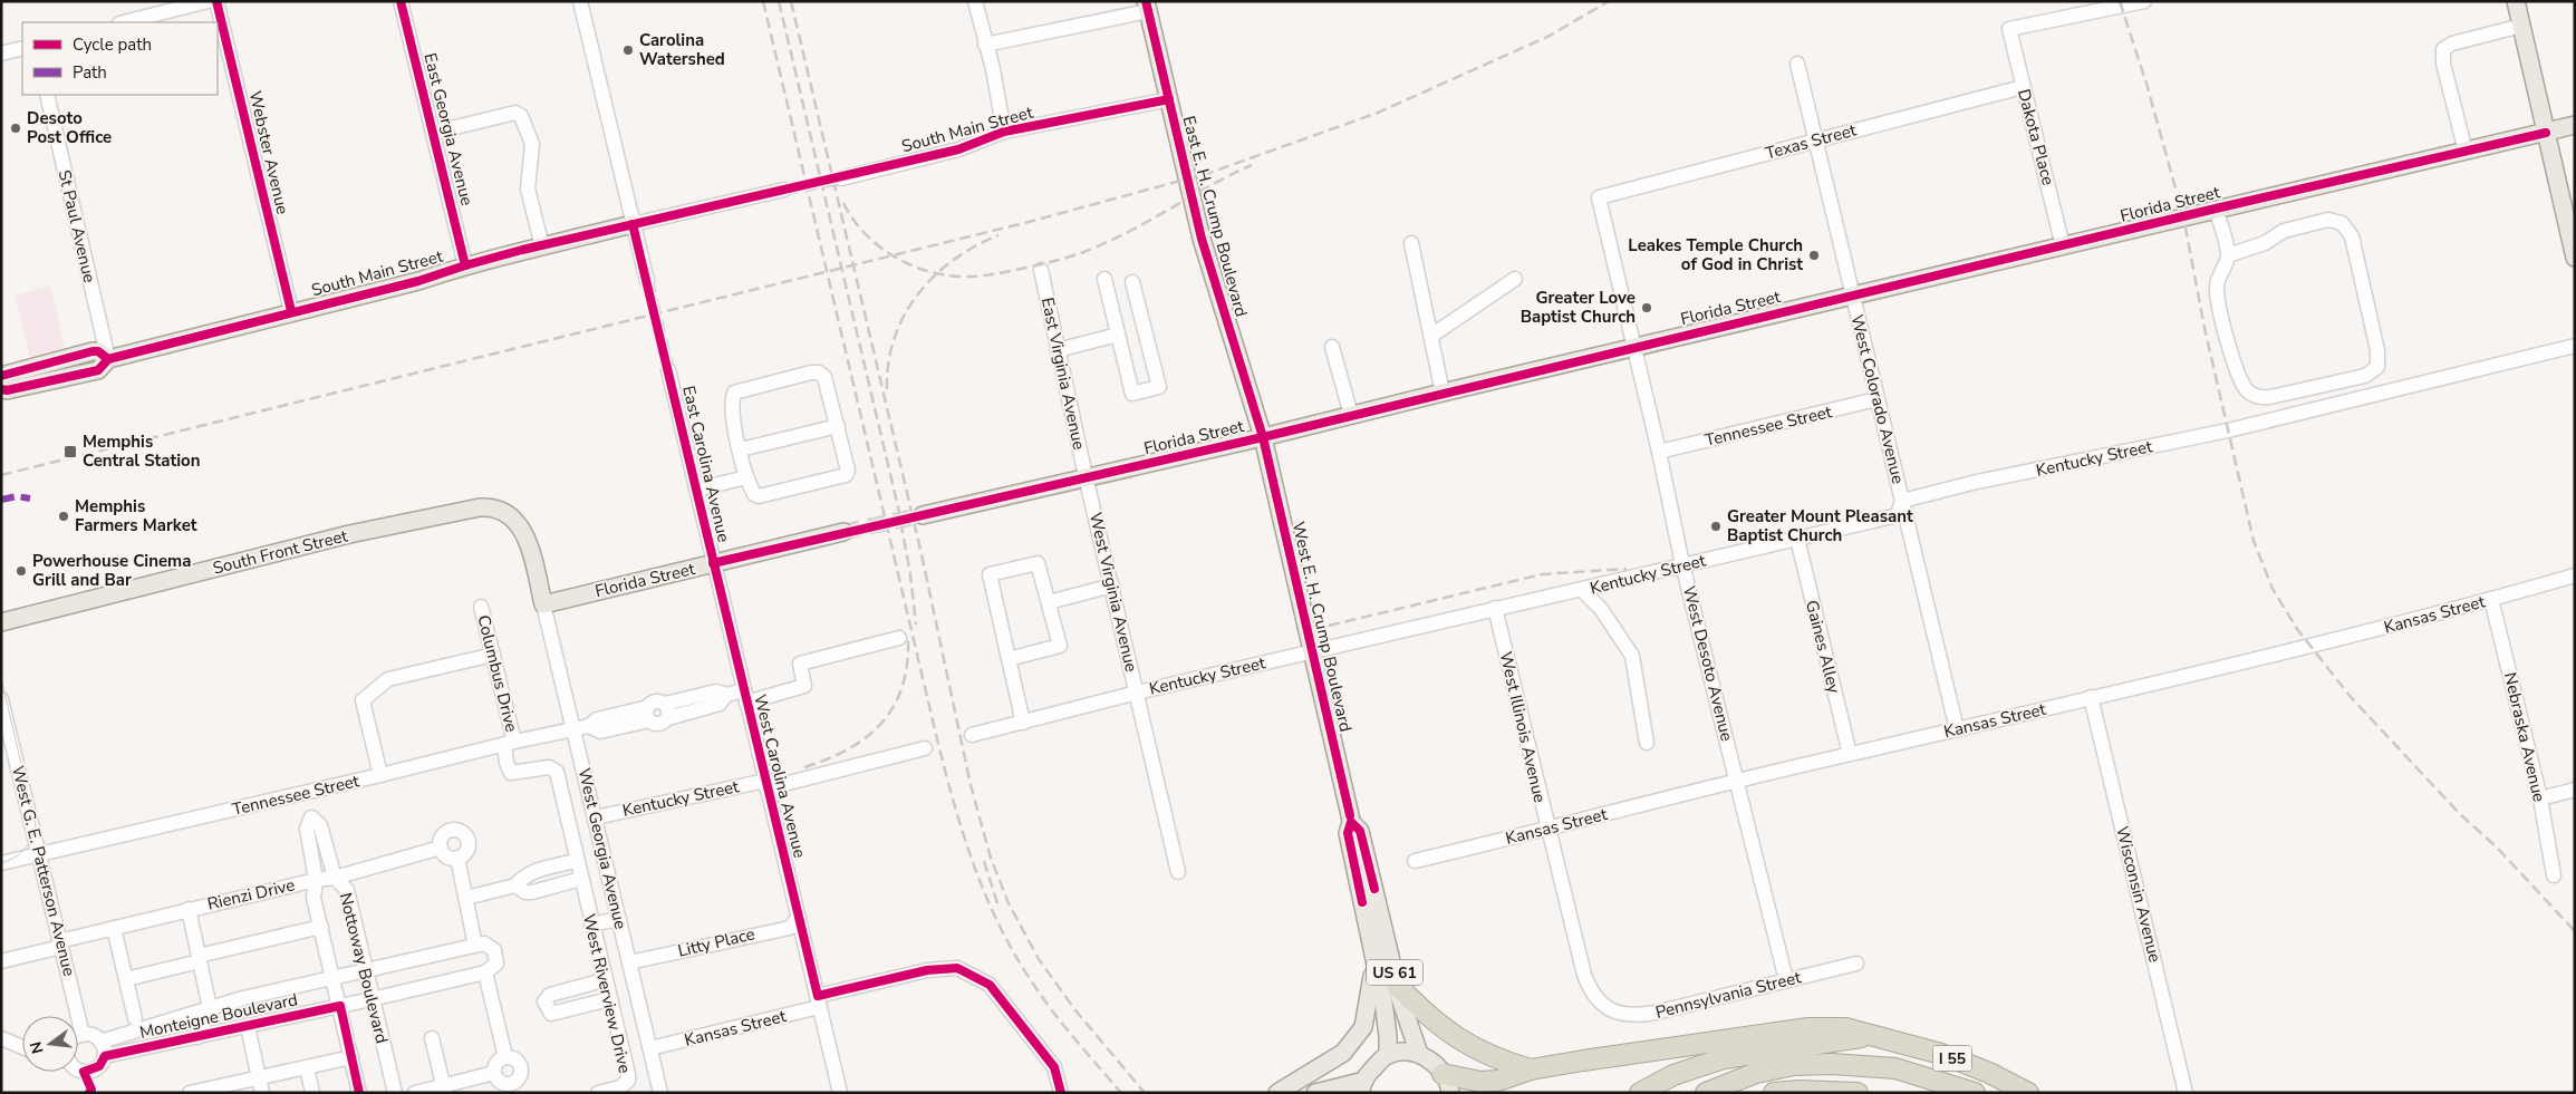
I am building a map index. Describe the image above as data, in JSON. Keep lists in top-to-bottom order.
{
  "streets": {
    "highway": ["I 55"],
    "main road": [
      "South Main Street",
      "Florida Street",
      "East E. H. Crump Boulevard",
      "South Front Street",
      "West E. H. Crump Boulevard",
      "US 61"
    ],
    "street": [
      "East Georgia Avenue",
      "Dakota Place",
      "Texas Street",
      "Webster Avenue",
      "St Paul Avenue",
      "East Virginia Avenue",
      "West Colorado Avenue",
      "Tennessee Street",
      "Kentucky Street",
      "East Carolina Avenue",
      "West Virginia Avenue",
      "Kansas Street",
      "Gaines Alley",
      "West Desoto Avenue",
      "Columbus Drive",
      "West Illinois Avenue",
      "Nebraska Avenue",
      "West Carolina Avenue",
      "West Georgia Avenue",
      "West G. E. Patterson Avenue",
      "Rienzi Drive",
      "Wisconsin Avenue",
      "Litty Place",
      "Nottoway Boulevard",
      "West Riverview Drive",
      "Pennsylvania Street",
      "Monteigne Boulevard"
    ]
  },
  "crossings": [
    ["East Georgia Avenue", "South Main Street"],
    ["South Main Street", "Webster Avenue"],
    ["South Main Street", "East E. H. Crump Boulevard"],
    ["South Main Street", "St Paul Avenue"],
    ["Dakota Place", "Texas Street"],
    ["Dakota Place", "Florida Street"],
    ["Texas Street", "West Colorado Avenue"],
    ["Texas Street", "West Desoto Avenue"],
    ["Florida Street", "East E. H. Crump Boulevard"],
    ["Florida Street", "East Virginia Avenue"],
    ["Florida Street", "West Colorado Avenue"],
    ["Florida Street", "East Carolina Avenue"],
    ["Florida Street", "South Front Street"],
    ["Florida Street", "West Virginia Avenue"],
    ["Florida Street", "West E. H. Crump Boulevard"],
    ["Florida Street", "West Desoto Avenue"],
    ["Florida Street", "West Carolina Avenue"],
    ["Florida Street", "West Georgia Avenue"],
    ["East E. H. Crump Boulevard", "West E. H. Crump Boulevard"],
    ["East Virginia Avenue", "West Virginia Avenue"],
    ["West Colorado Avenue", "Tennessee Street"],
    ["West Colorado Avenue", "Kentucky Street"],
    ["West Colorado Avenue", "Kansas Street"],
    ["Tennessee Street", "West Desoto Avenue"],
    ["Tennessee Street", "Columbus Drive"],
    ["Tennessee Street", "West Georgia Avenue"],
    ["Tennessee Street", "West G. E. Patterson Avenue"],
    ["Tennessee Street", "Nottoway Boulevard"],
    ["Kentucky Street", "West Virginia Avenue"],
    ["Kentucky Street", "West E. H. Crump Boulevard"],
    ["Kentucky Street", "Gaines Alley"],
    ["Kentucky Street", "West Desoto Avenue"],
    ["Kentucky Street", "West Illinois Avenue"],
    ["Kentucky Street", "West Carolina Avenue"],
    ["Kentucky Street", "West Georgia Avenue"],
    ["East Carolina Avenue", "West Carolina Avenue"],
    ["South Front Street", "West Georgia Avenue"],
    ["Kansas Street", "Gaines Alley"],
    ["Kansas Street", "West Desoto Avenue"],
    ["Kansas Street", "West Illinois Avenue"],
    ["Kansas Street", "Nebraska Avenue"],
    ["Kansas Street", "West Carolina Avenue"],
    ["Kansas Street", "West Georgia Avenue"],
    ["Kansas Street", "Wisconsin Avenue"],
    ["West Desoto Avenue", "Pennsylvania Street"],
    ["Columbus Drive", "West Riverview Drive"],
    ["West Illinois Avenue", "Pennsylvania Street"],
    ["West Carolina Avenue", "Litty Place"],
    ["West Georgia Avenue", "Litty Place"],
    ["West G. E. Patterson Avenue", "Rienzi Drive"],
    ["Rienzi Drive", "Nottoway Boulevard"],
    ["Nottoway Boulevard", "Monteigne Boulevard"]
  ],
  "places": {
    "other": [
      "Carolina Watershed",
      "Desoto Post Office",
      "Leakes Temple Church of God in Christ",
      "Greater Love Baptist Church",
      "Memphis Farmers Market",
      "Greater Mount Pleasant Baptist Church",
      "Powerhouse Cinema Grill and Bar"
    ],
    "transit": ["Memphis Central Station"]
  },
  "legend": ["Cycle path", "Path"],
  "north": "left"
}
